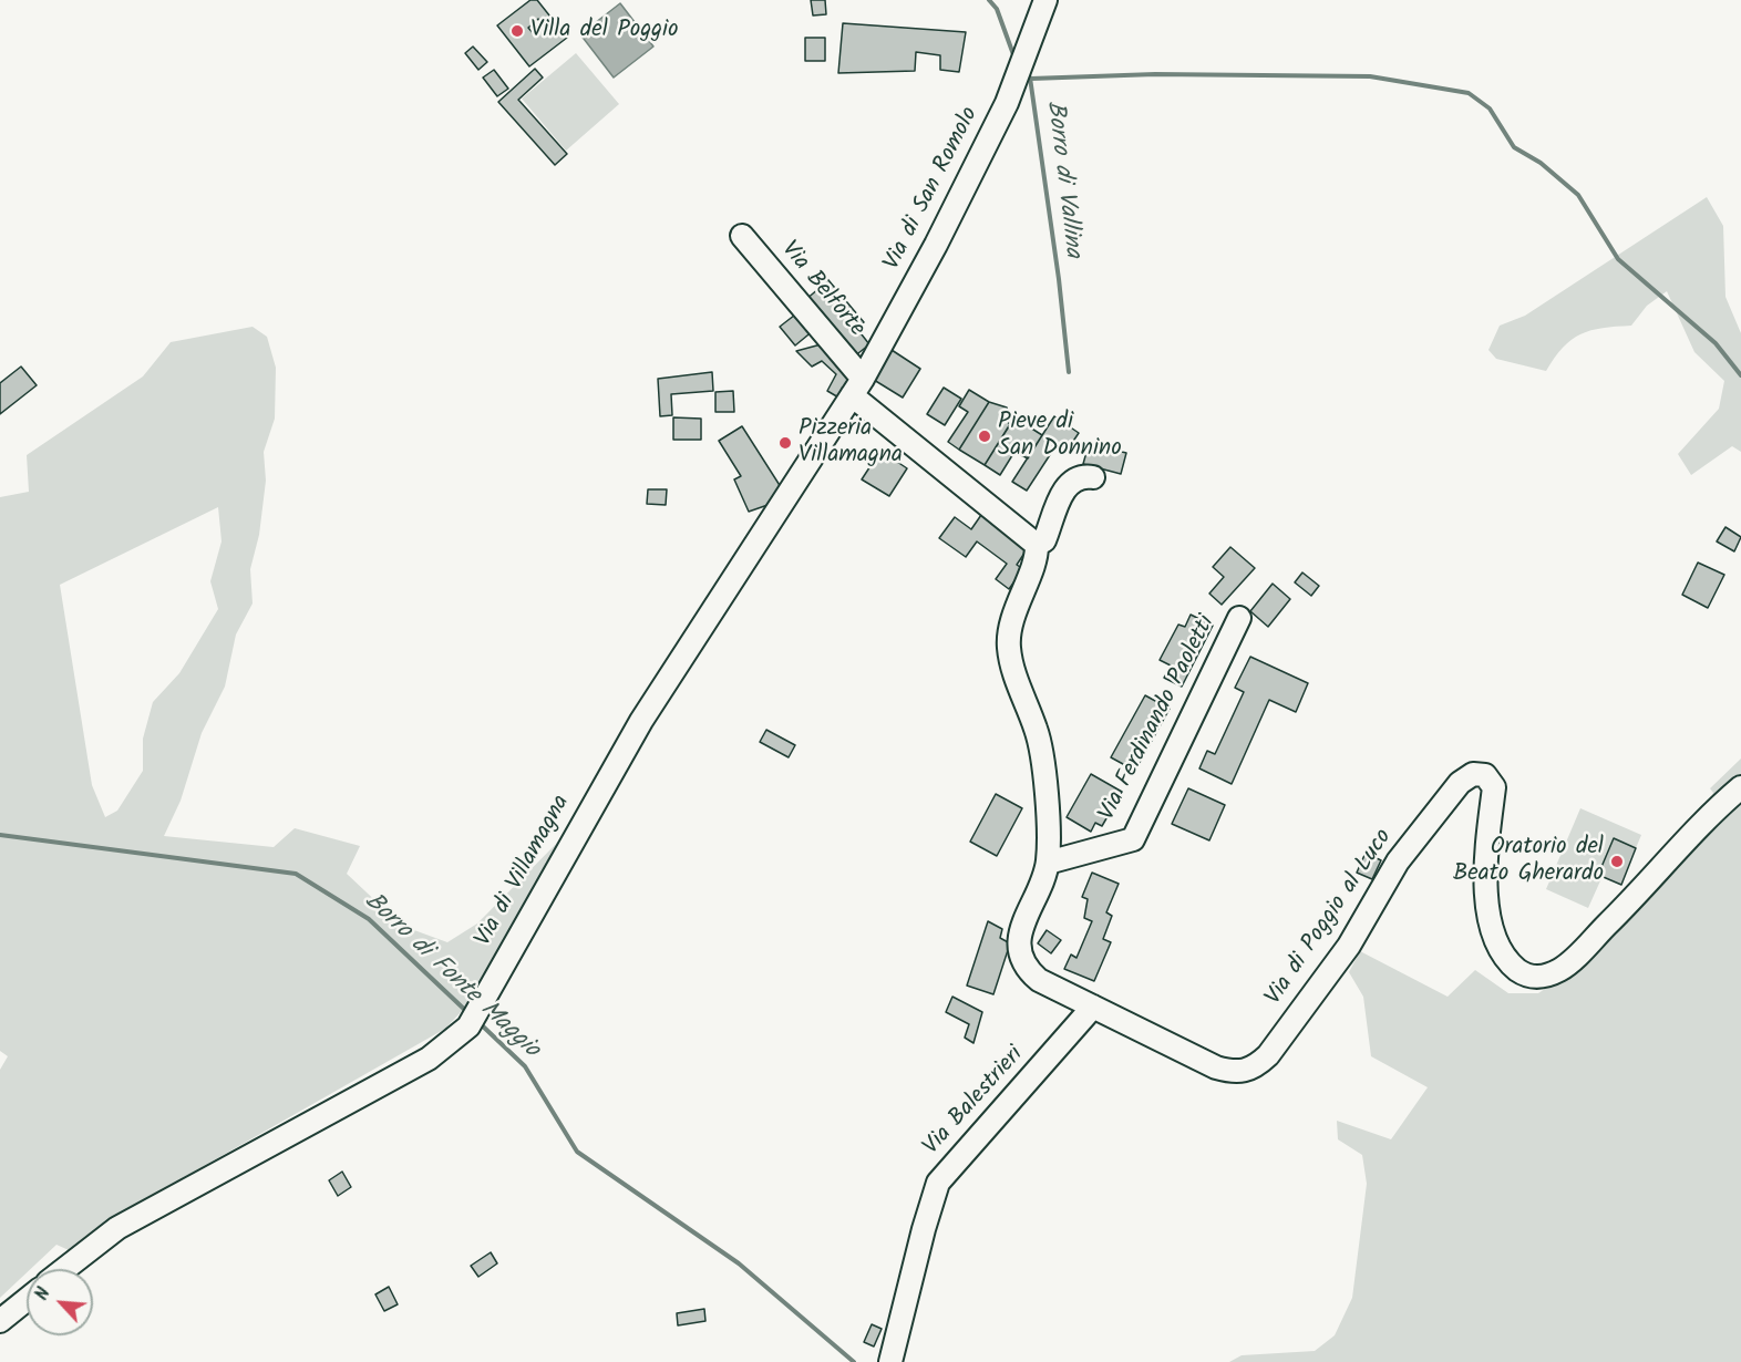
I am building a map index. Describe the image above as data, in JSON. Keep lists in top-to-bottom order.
{
  "streets": {
    "street": [
      "Via di San Romolo",
      "Via Belforte",
      "Via Ferdinando Paoletti",
      "Via di Villamagna",
      "Via di Poggio al Luco",
      "Via Balestrieri"
    ]
  },
  "crossings": [
    ["Via di San Romolo", "Via Belforte"],
    ["Via di San Romolo", "Via di Villamagna"],
    ["Via Belforte", "Via di Villamagna"],
    ["Via Belforte", "Via di Poggio al Luco"],
    ["Via Ferdinando Paoletti", "Via di Poggio al Luco"],
    ["Via di Poggio al Luco", "Via Balestrieri"]
  ],
  "water": ["Borro di Vallina", "Borro di Fonte Maggio"],
  "places": [
    "Villa del Poggio",
    "Pieve di San Donnino",
    "Pizzeria Villamagna",
    "Oratorio del Beato Gherardo"
  ],
  "north": "top left"
}
